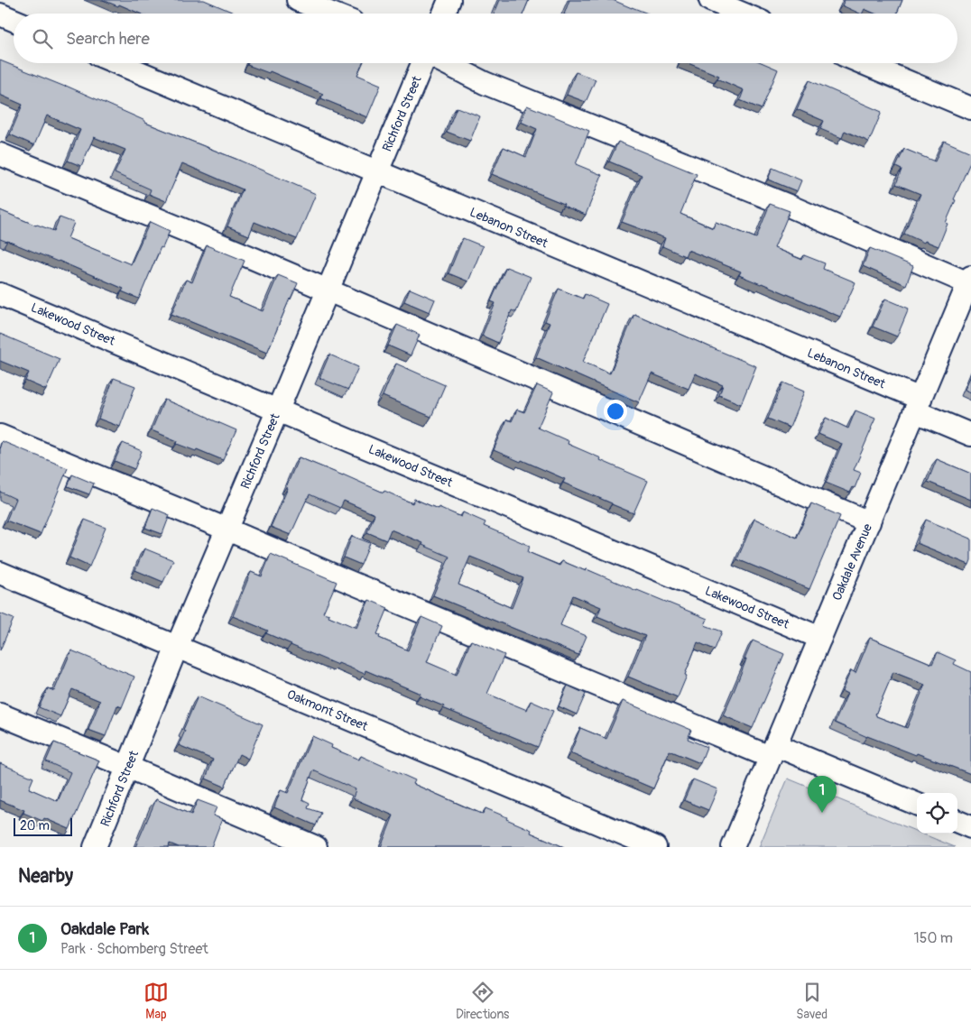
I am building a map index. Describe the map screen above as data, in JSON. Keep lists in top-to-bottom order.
{
  "streets": {
    "street": [
      "Richford Street",
      "Lebanon Street",
      "Lakewood Street",
      "Oakdale Avenue",
      "Oakmont Street"
    ]
  },
  "crossings": [
    ["Richford Street", "Lebanon Street"],
    ["Richford Street", "Lakewood Street"],
    ["Richford Street", "Oakmont Street"],
    ["Lebanon Street", "Oakdale Avenue"],
    ["Lakewood Street", "Oakdale Avenue"]
  ],
  "scale_bar": "20 m",
  "page": {
    "search": "Search here",
    "pins": "1",
    "scale": "20 m",
    "heading": "Nearby",
    "list": [
      {
        "mark": "1",
        "name": "Oakdale Park",
        "note": "Park · Schomberg Street",
        "value": "150 m"
      }
    ],
    "nav": ["Map", "Directions", "Saved"]
  }
}
